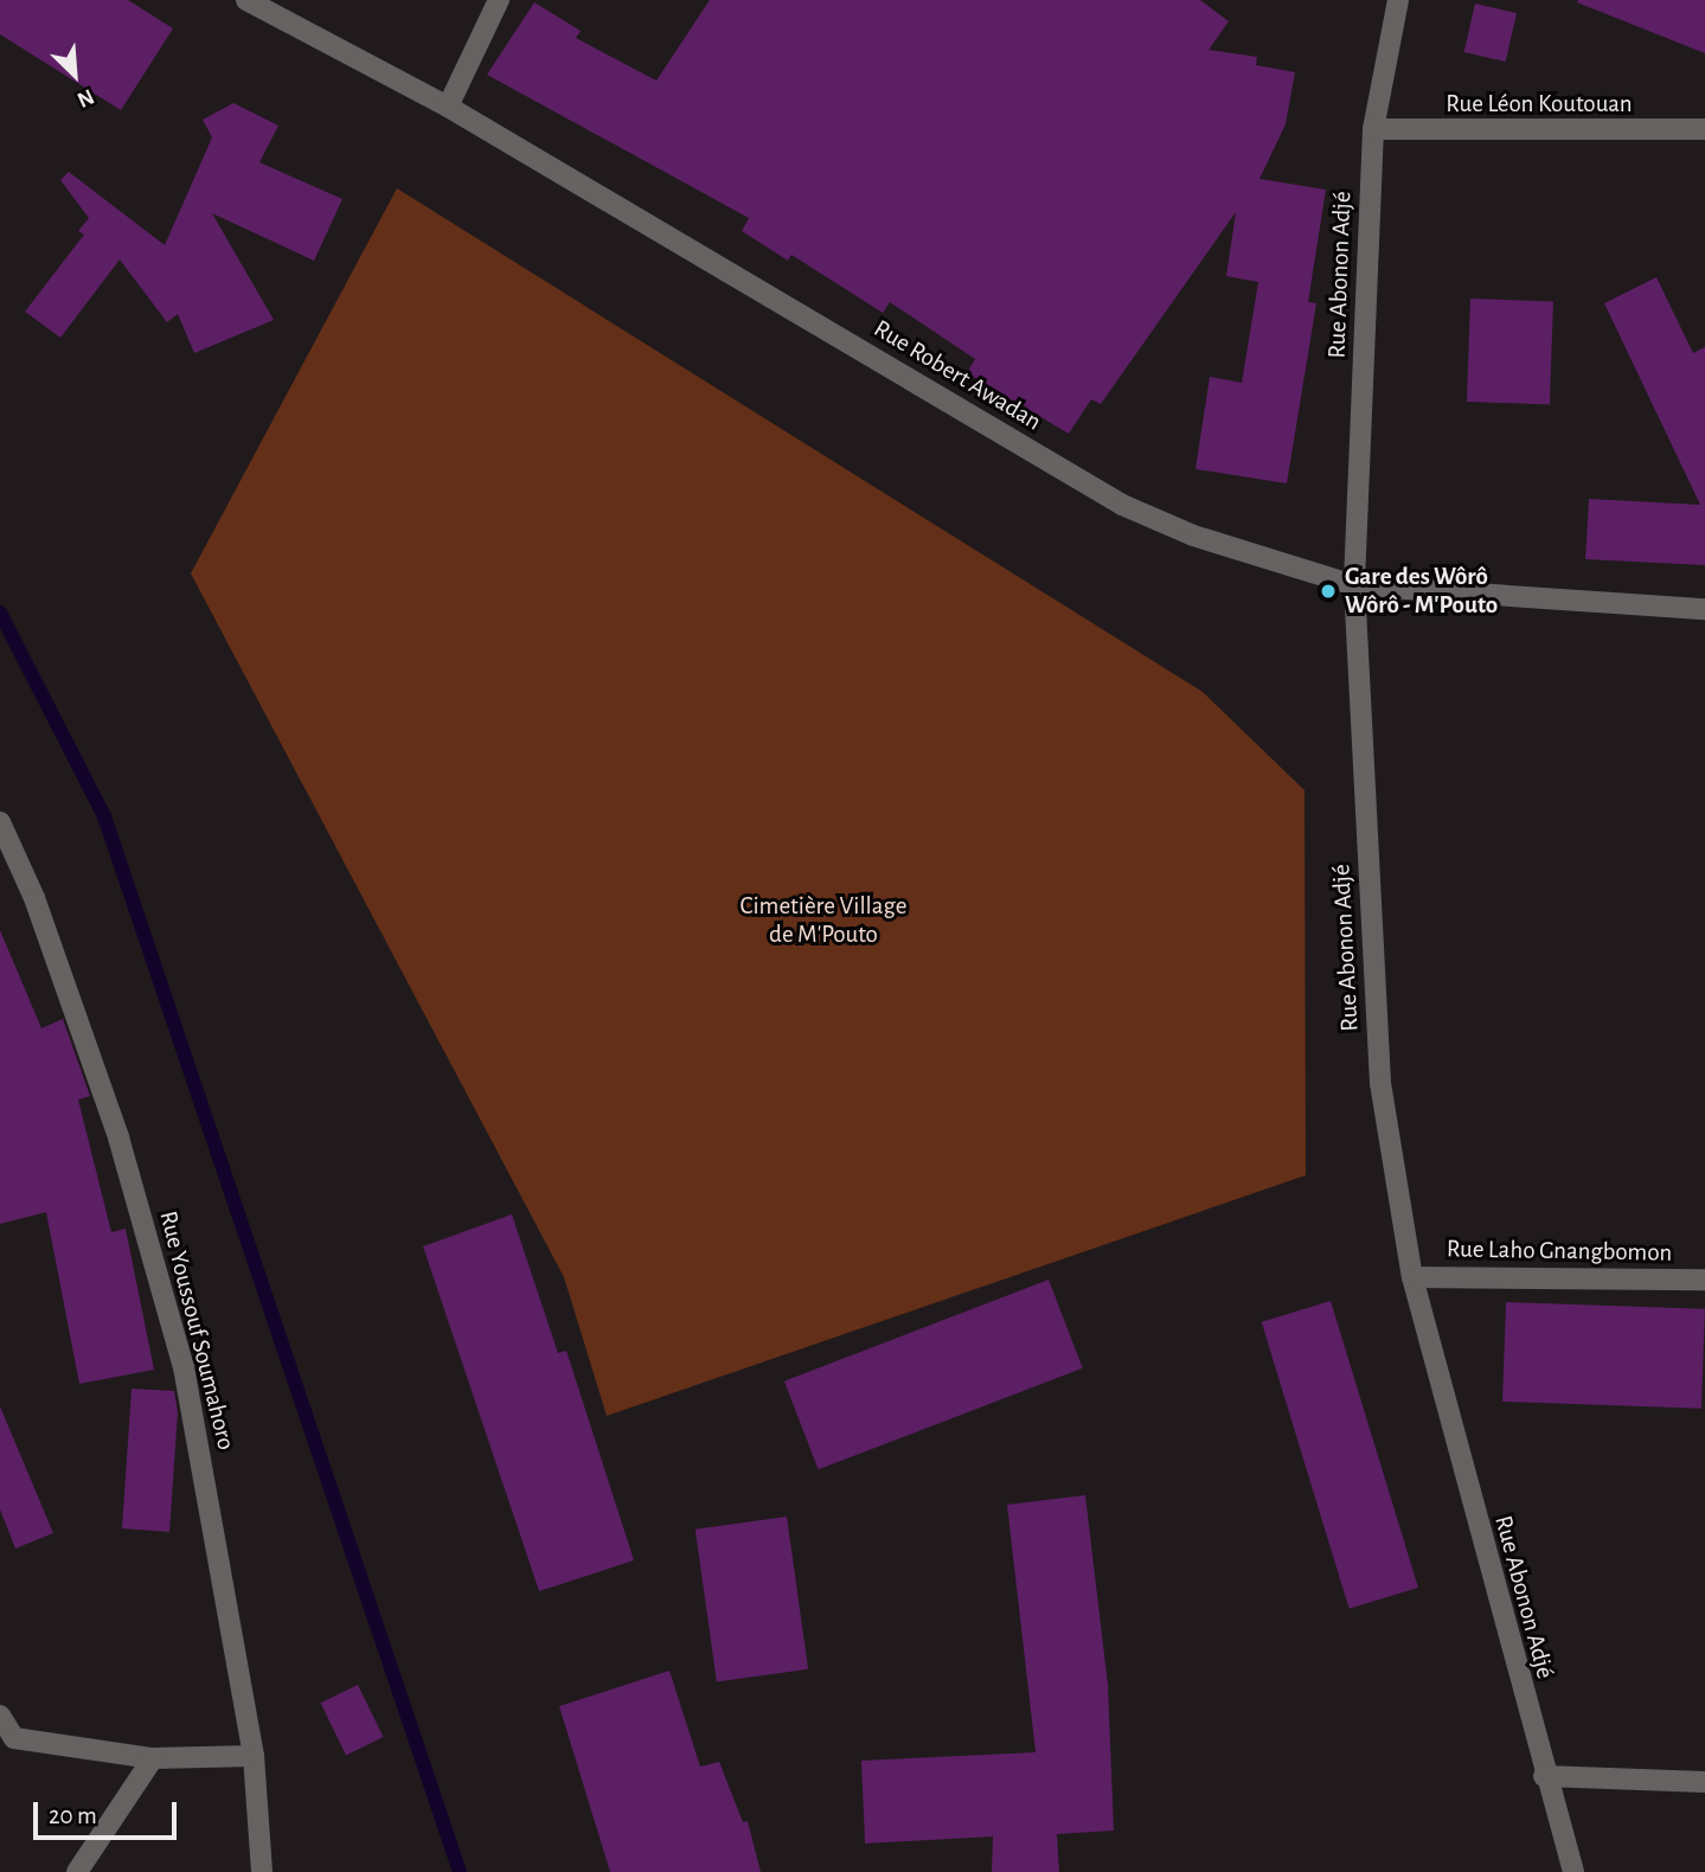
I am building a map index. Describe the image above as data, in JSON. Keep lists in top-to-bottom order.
{
  "streets": {
    "street": [
      "Rue Léon Koutouan",
      "Rue Abonon Adjé",
      "Rue Robert Awadan",
      "Rue Laho Gnangbomon",
      "Rue Youssouf Soumahoro"
    ]
  },
  "crossings": [
    ["Rue Léon Koutouan", "Rue Abonon Adjé"],
    ["Rue Abonon Adjé", "Rue Robert Awadan"],
    ["Rue Abonon Adjé", "Rue Laho Gnangbomon"]
  ],
  "parks": ["Cimetière Village de M'Pouto"],
  "places": ["Gare des Wôrô Wôrô - M'Pouto"],
  "scale_bar": "20 m",
  "north": "bottom right"
}
